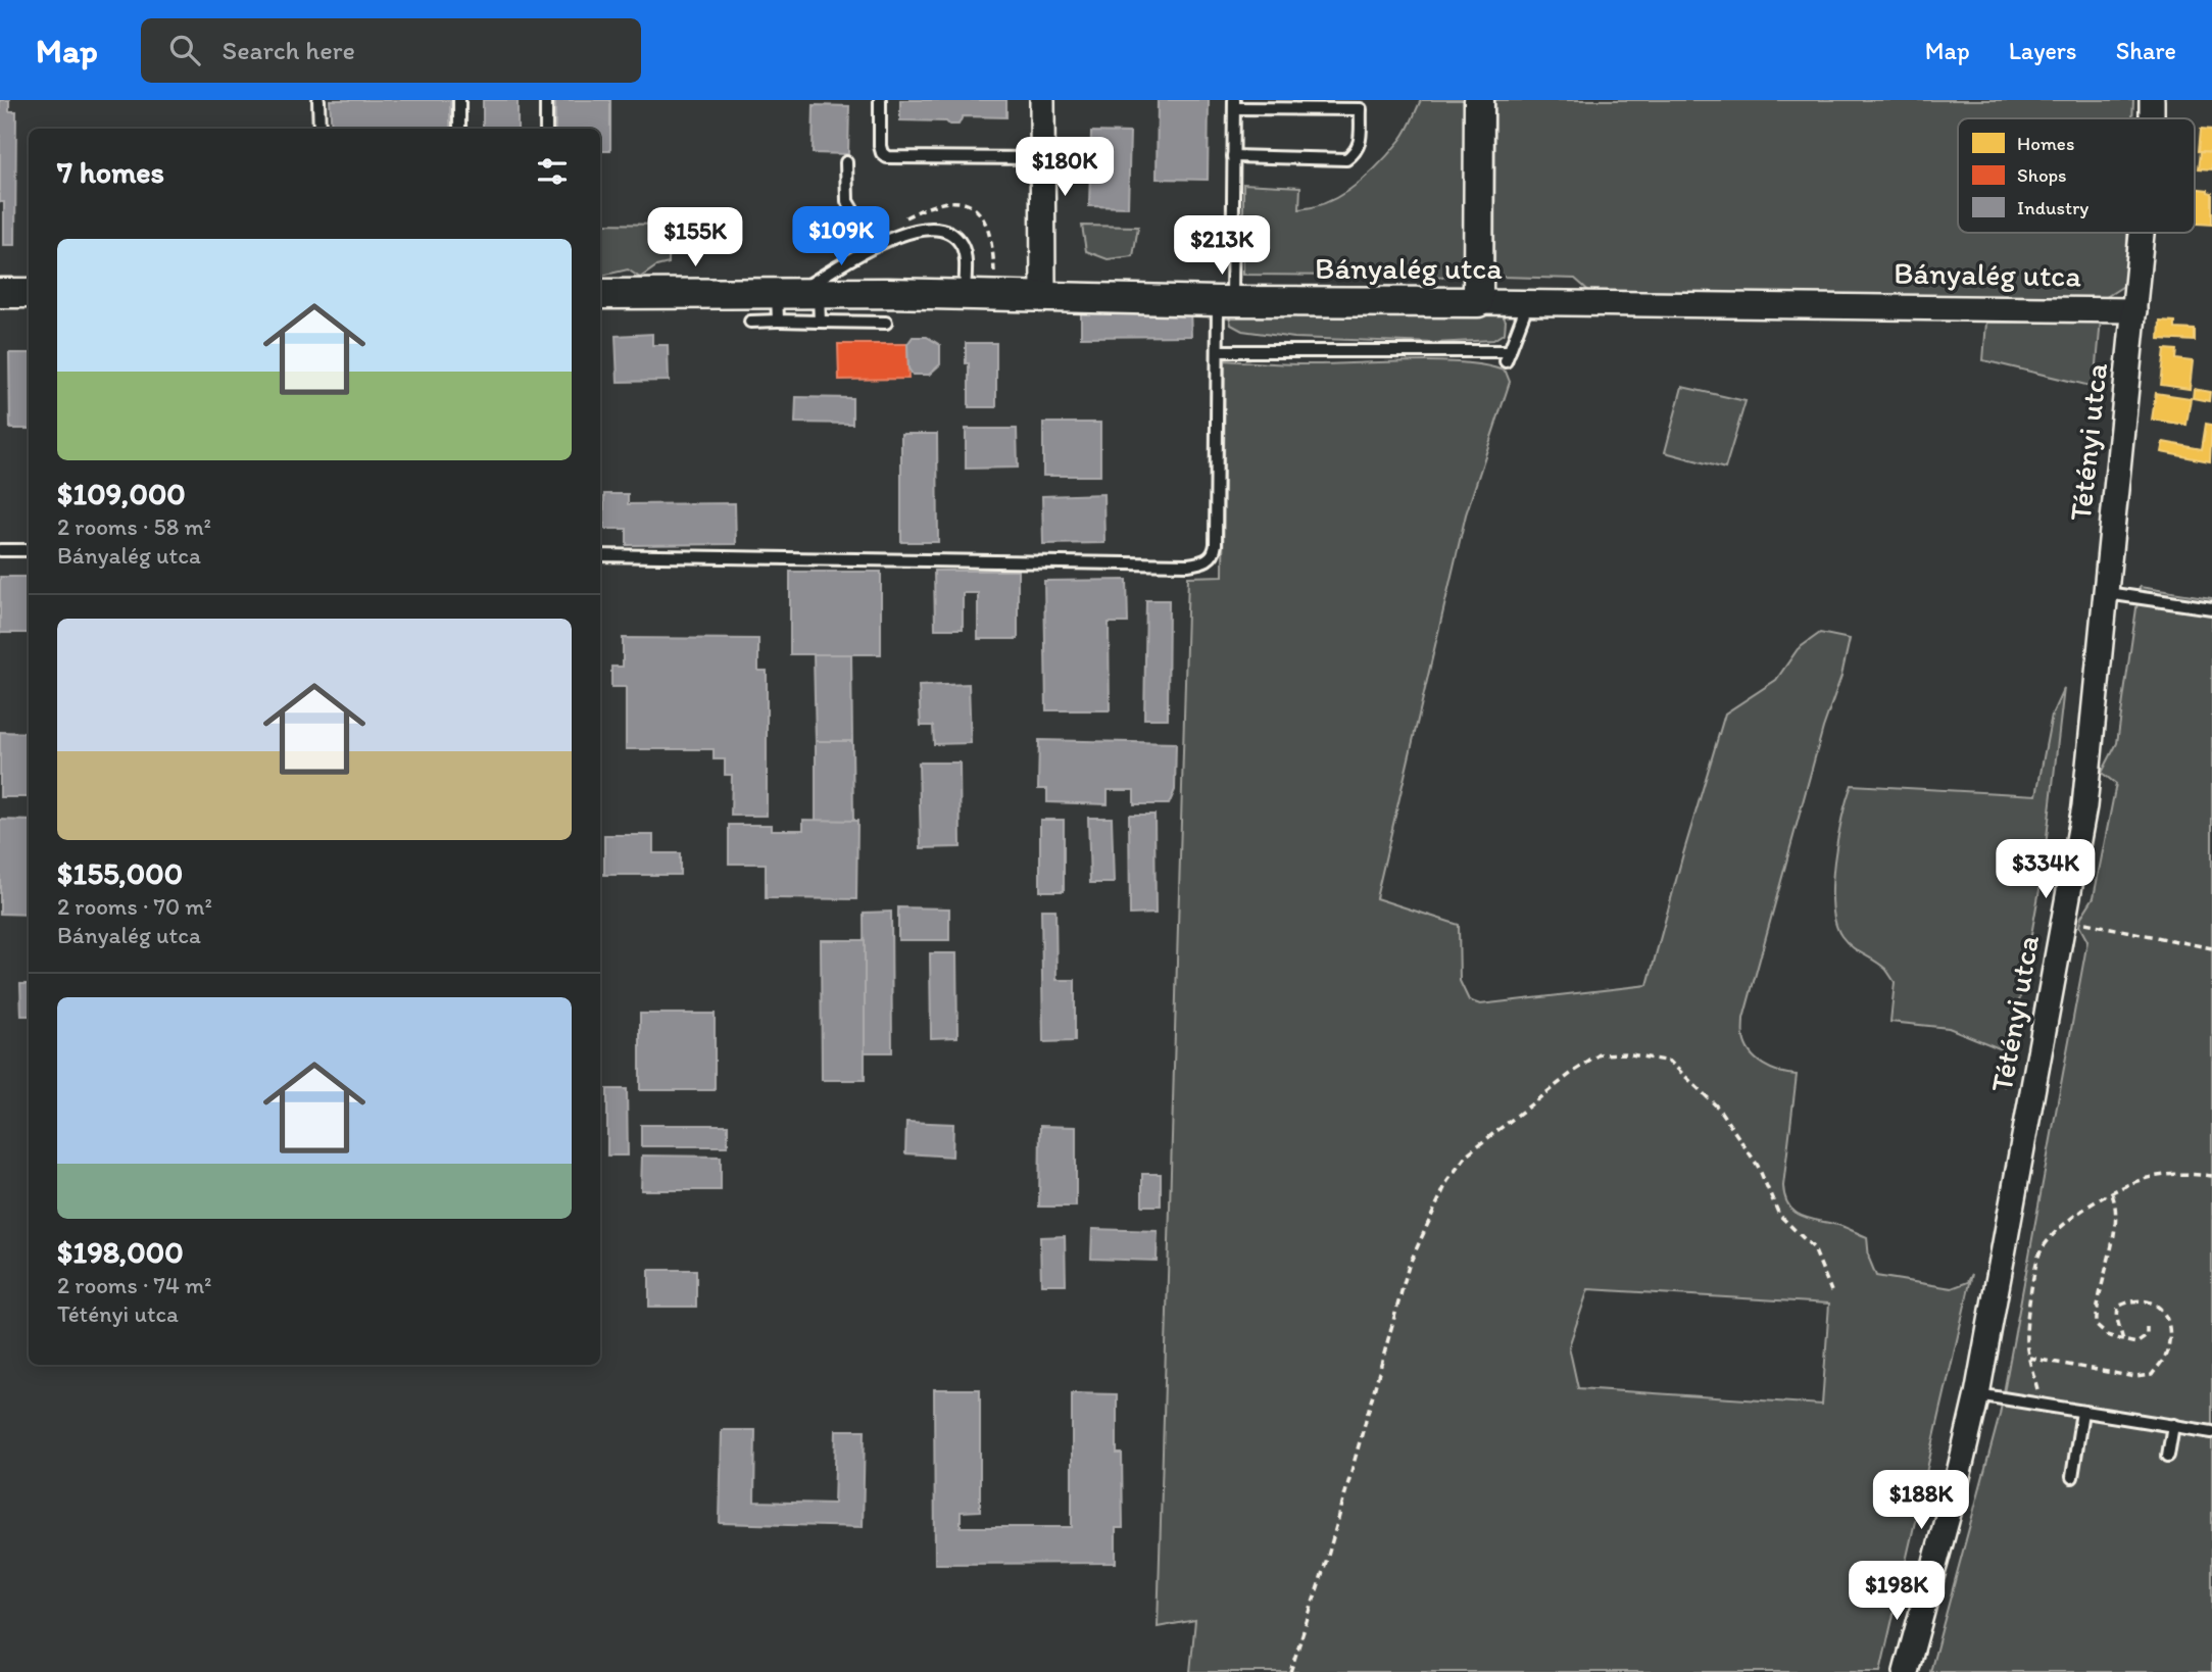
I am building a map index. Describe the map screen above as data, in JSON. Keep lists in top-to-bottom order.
{
  "streets": {
    "street": ["Bányalég utca", "Tétényi utca"]
  },
  "crossings": [
    ["Bányalég utca", "Tétényi utca"]
  ],
  "legend": ["Homes", "Shops", "Industry"],
  "page": {
    "header": "Map",
    "search": "Search here",
    "nav": ["Map", "Layers", "Share"],
    "heading": "7 homes",
    "price": [
      "$180K",
      "$109K",
      "$155K",
      "$213K",
      "$334K",
      "$188K",
      "$198K"
    ],
    "list": [
      {
        "name": "$109,000",
        "note": "2 rooms · 58 m² · Bányalég utca"
      },
      {
        "name": "$155,000",
        "note": "2 rooms · 70 m² · Bányalég utca"
      },
      {
        "name": "$198,000",
        "note": "2 rooms · 74 m² · Tétényi utca"
      }
    ]
  }
}
